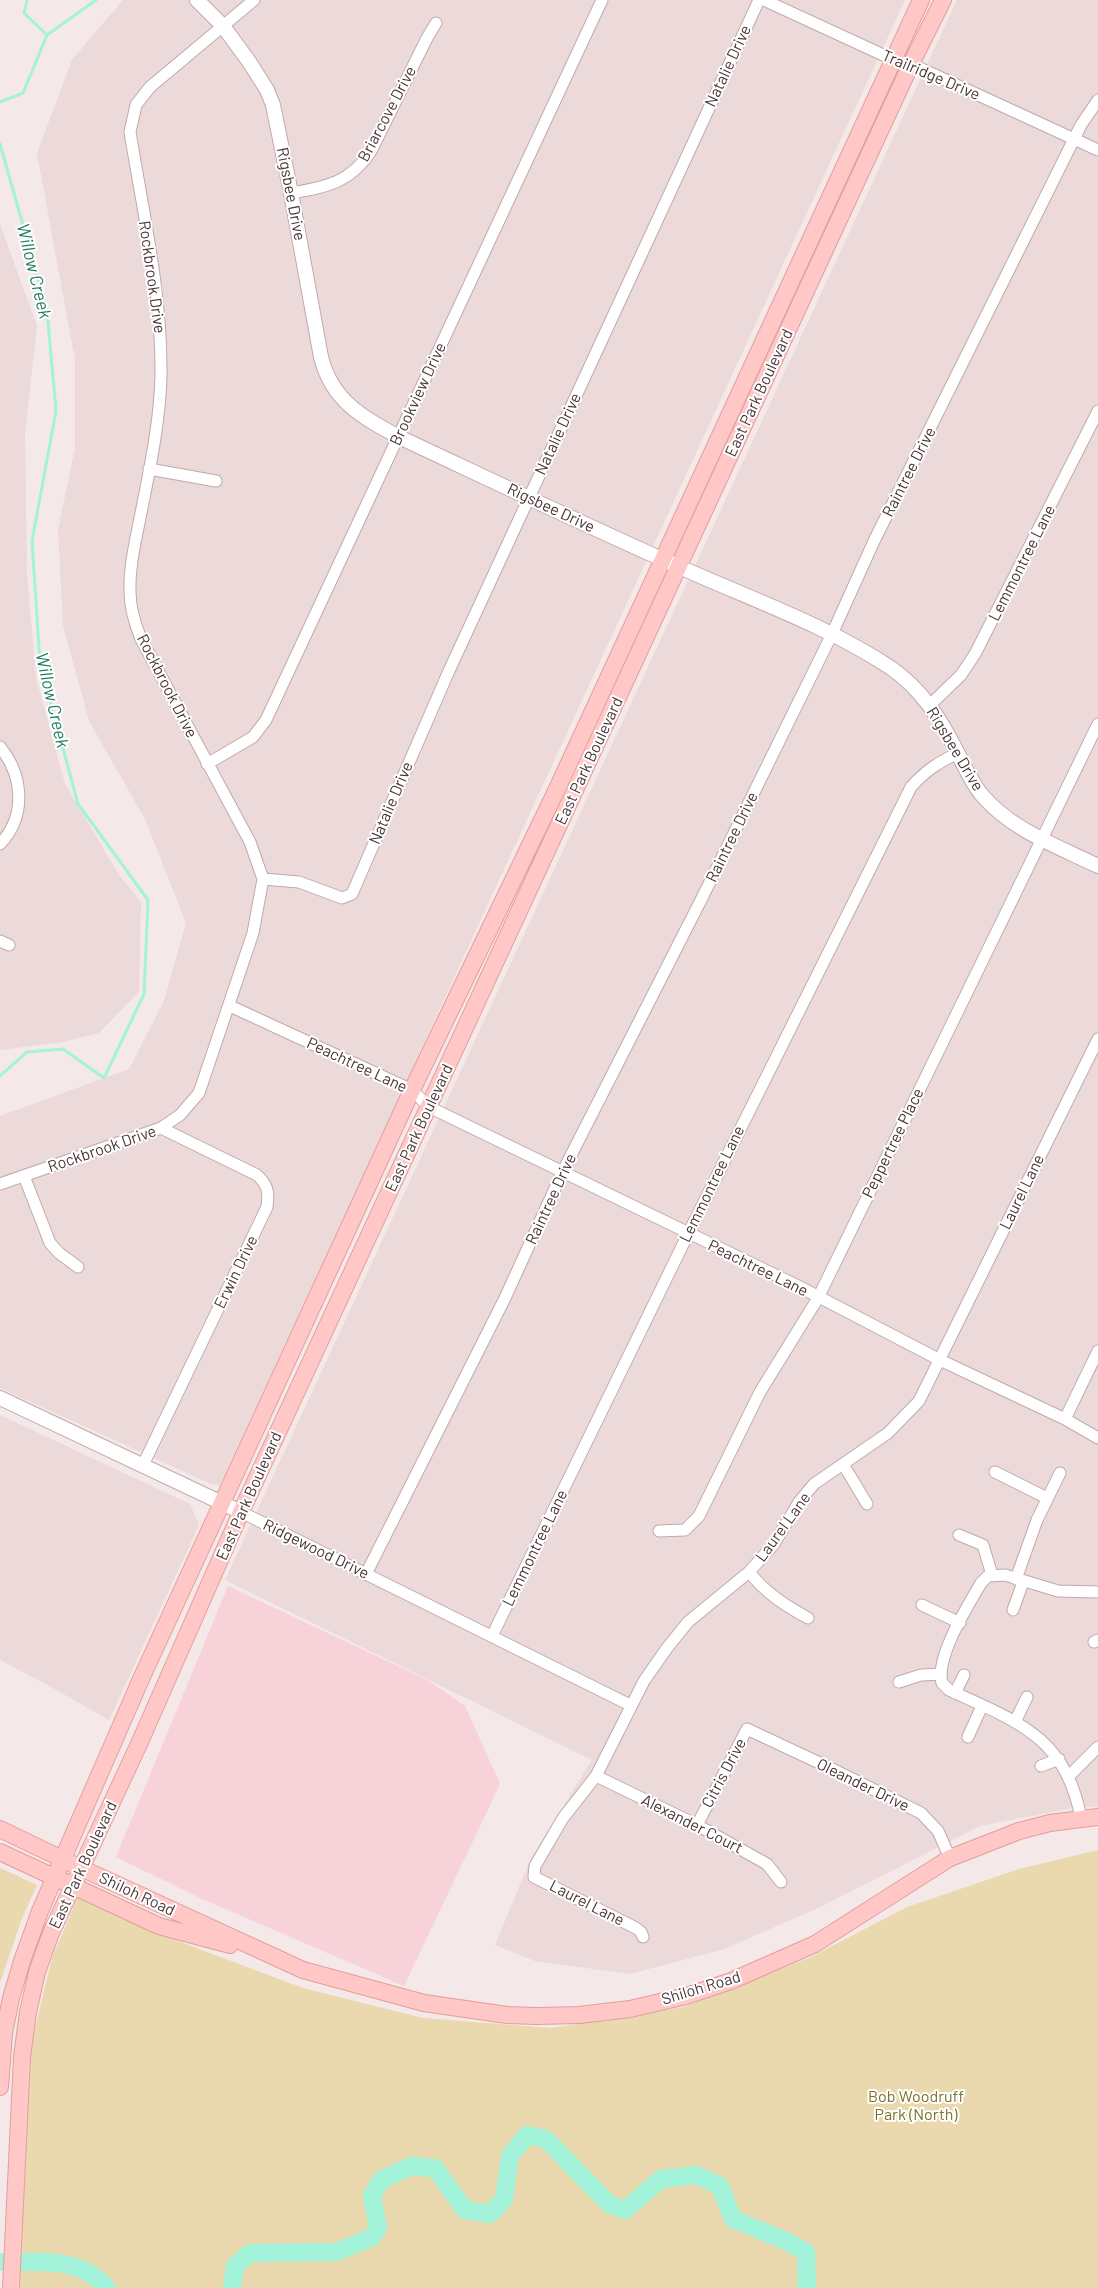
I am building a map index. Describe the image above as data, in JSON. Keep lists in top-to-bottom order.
{
  "streets": {
    "main road": ["East Park Boulevard", "Shiloh Road"],
    "street": [
      "Natalie Drive",
      "Trailridge Drive",
      "Briarcove Drive",
      "Rigsbee Drive",
      "Rockbrook Drive",
      "Brookview Drive",
      "Raintree Drive",
      "Lemmontree Lane",
      "Peachtree Lane",
      "Peppertree Place",
      "Laurel Lane",
      "Erwin Drive",
      "Ridgewood Drive",
      "Citris Drive",
      "Oleander Drive",
      "Alexander Court"
    ]
  },
  "crossings": [
    ["Natalie Drive", "Rigsbee Drive"],
    ["Natalie Drive", "Rockbrook Drive"],
    ["Trailridge Drive", "East Park Boulevard"],
    ["Trailridge Drive", "Raintree Drive"],
    ["Briarcove Drive", "Rigsbee Drive"],
    ["Rigsbee Drive", "Rockbrook Drive"],
    ["Rigsbee Drive", "East Park Boulevard"],
    ["Rigsbee Drive", "Brookview Drive"],
    ["Rigsbee Drive", "Raintree Drive"],
    ["Rigsbee Drive", "Lemmontree Lane"],
    ["Rigsbee Drive", "Peppertree Place"],
    ["Rockbrook Drive", "Brookview Drive"],
    ["Rockbrook Drive", "Peachtree Lane"],
    ["Rockbrook Drive", "Erwin Drive"],
    ["East Park Boulevard", "Peachtree Lane"],
    ["East Park Boulevard", "Ridgewood Drive"],
    ["East Park Boulevard", "Shiloh Road"],
    ["Raintree Drive", "Peachtree Lane"],
    ["Raintree Drive", "Ridgewood Drive"],
    ["Lemmontree Lane", "Peachtree Lane"],
    ["Lemmontree Lane", "Ridgewood Drive"],
    ["Peachtree Lane", "Peppertree Place"],
    ["Peachtree Lane", "Laurel Lane"],
    ["Laurel Lane", "Ridgewood Drive"],
    ["Laurel Lane", "Alexander Court"],
    ["Erwin Drive", "Ridgewood Drive"],
    ["Citris Drive", "Oleander Drive"],
    ["Citris Drive", "Alexander Court"],
    ["Oleander Drive", "Shiloh Road"]
  ],
  "water": ["Willow Creek"],
  "parks": ["Bob Woodruff Park (North)"]
}
